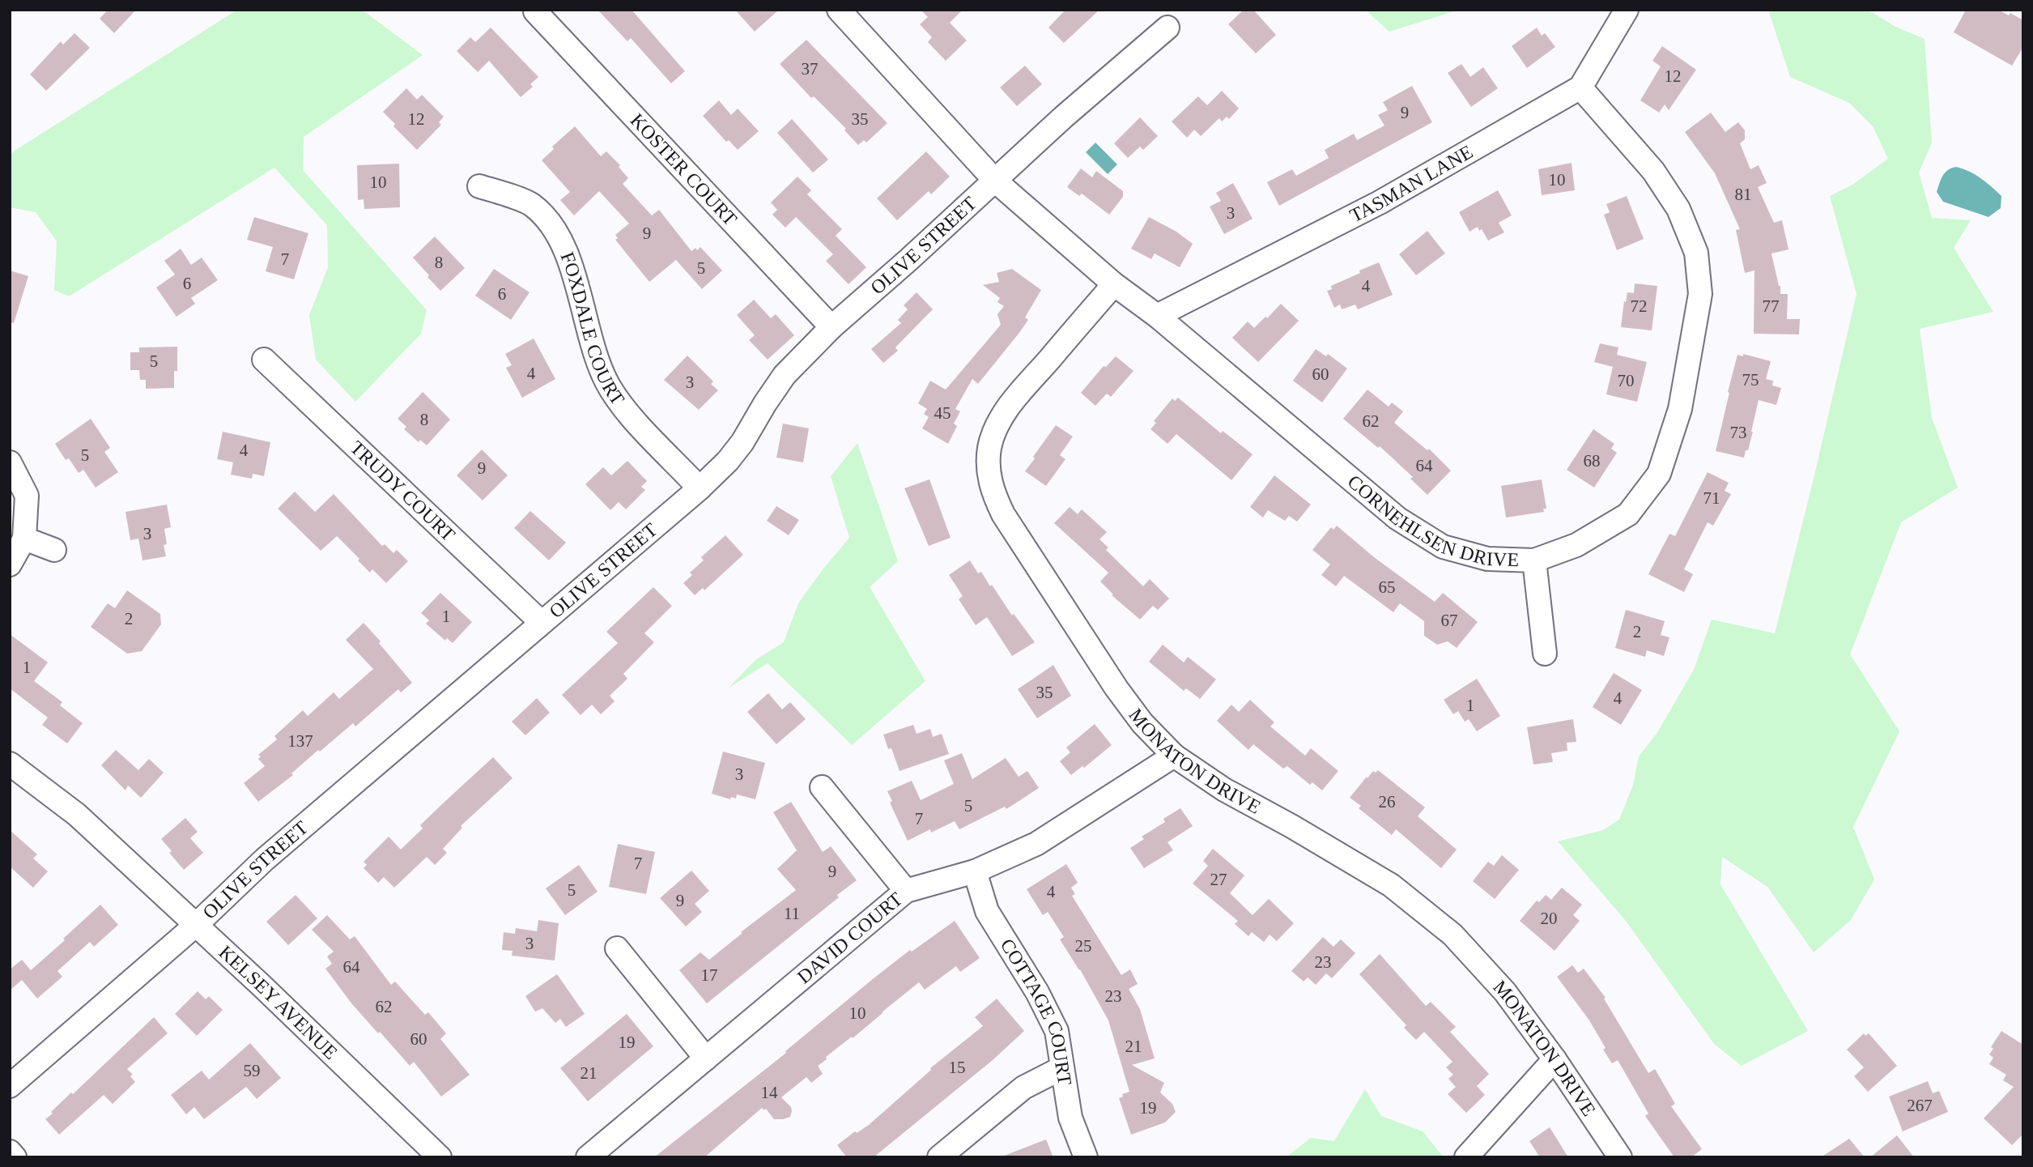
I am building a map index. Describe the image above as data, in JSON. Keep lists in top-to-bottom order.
{
  "streets": {
    "street": [
      "KOSTER COURT",
      "TASMAN LANE",
      "OLIVE STREET",
      "FOXDALE COURT",
      "TRUDY COURT",
      "CORNEHLSEN DRIVE",
      "MONATON DRIVE",
      "DAVID COURT",
      "KELSEY AVENUE",
      "COTTAGE COURT"
    ]
  },
  "crossings": [
    ["KOSTER COURT", "OLIVE STREET"],
    ["TASMAN LANE", "CORNEHLSEN DRIVE"],
    ["OLIVE STREET", "FOXDALE COURT"],
    ["OLIVE STREET", "TRUDY COURT"],
    ["OLIVE STREET", "CORNEHLSEN DRIVE"],
    ["OLIVE STREET", "KELSEY AVENUE"],
    ["CORNEHLSEN DRIVE", "MONATON DRIVE"],
    ["MONATON DRIVE", "DAVID COURT"],
    ["DAVID COURT", "COTTAGE COURT"]
  ],
  "house_numbers": [
    "37",
    "12",
    "9",
    "12",
    "35",
    "10",
    "10",
    "81",
    "3",
    "9",
    "7",
    "8",
    "5",
    "6",
    "4",
    "6",
    "72",
    "77",
    "5",
    "4",
    "60",
    "75",
    "70",
    "3",
    "45",
    "8",
    "62",
    "73",
    "4",
    "5",
    "68",
    "64",
    "9",
    "71",
    "3",
    "65",
    "1",
    "2",
    "67",
    "2",
    "1",
    "35",
    "4",
    "1",
    "137",
    "3",
    "26",
    "5",
    "7",
    "7",
    "9",
    "27",
    "5",
    "4",
    "9",
    "11",
    "20",
    "3",
    "25",
    "23",
    "64",
    "17",
    "23",
    "62",
    "10",
    "60",
    "19",
    "21",
    "15",
    "59",
    "21",
    "14",
    "267",
    "19"
  ]
}
